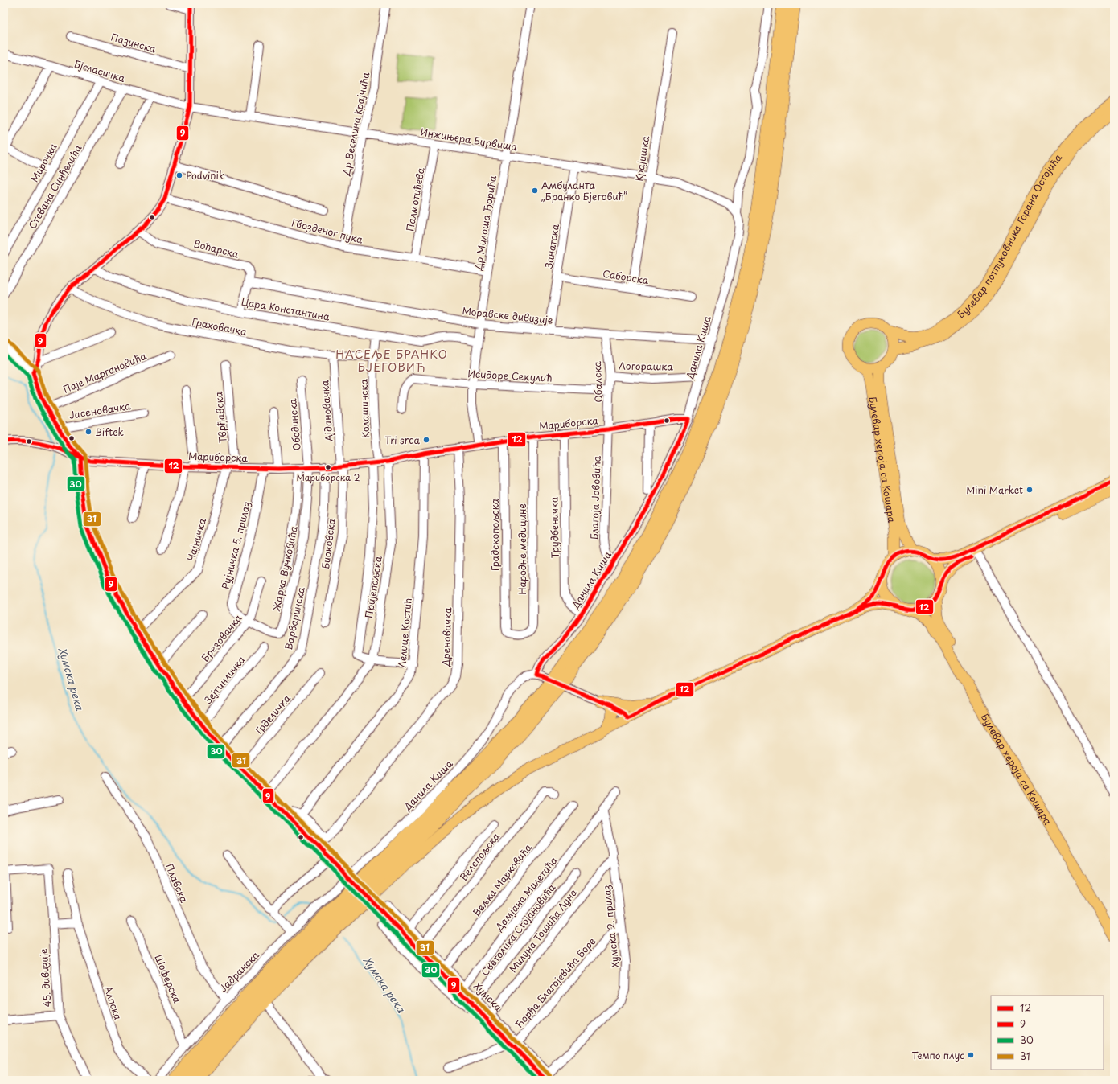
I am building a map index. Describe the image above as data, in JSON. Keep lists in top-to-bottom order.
{
  "streets": {
    "main road": ["Булевар потпуковника Горана Остојића", "Булевар хероја са Кошара"],
    "street": [
      "Пазинска",
      "Бјеласичка",
      "Др Веселина Крајчића",
      "Инжињера Бирвиша",
      "Крајишка",
      "Мирочка",
      "Стевана Синђелића",
      "Палмотићева",
      "Др Милоша Ђорића",
      "Гвозденог пука",
      "Занатска",
      "Воћарска",
      "Саборска",
      "Цара Константина",
      "Моравске дивизије",
      "Граховачка",
      "Данила Киша",
      "Логорашка",
      "Паје Маргановића",
      "Исидоре Секулић",
      "Обалска",
      "Колашинска",
      "Јасеновачка",
      "Ајдановачка",
      "Тврђавска",
      "Мариборска",
      "Ободинска",
      "Благоја Јововића",
      "Трудбеничка",
      "Градскопољска",
      "Чајничка",
      "Биоковска",
      "Рујничка 5. прилаз",
      "Народне медицине",
      "Жарка Вучковића",
      "Пријепољска",
      "Варваринска",
      "Лелице Костић",
      "Дреновачка",
      "Брезовачка",
      "Зејтинличка",
      "Грделичка",
      "Велепољска",
      "Вељка Марковића",
      "Плавска",
      "Дамјана Милетића",
      "Хумска 2. прилаз",
      "Светолика Стојановића",
      "Милуна Тошића Луна",
      "Јадранска",
      "45. дивизије",
      "Шоферска",
      "Ђорђа Благојевића Боре",
      "Хумска",
      "Алпска"
    ]
  },
  "crossings": [
    ["Бјеласичка", "Инжињера Бирвиша"],
    ["Бјеласичка", "Мирочка"],
    ["Бјеласичка", "Стевана Синђелића"],
    ["Др Веселина Крајчића", "Инжињера Бирвиша"],
    ["Др Веселина Крајчића", "Гвозденог пука"],
    ["Инжињера Бирвиша", "Крајишка"],
    ["Инжињера Бирвиша", "Палмотићева"],
    ["Инжињера Бирвиша", "Др Милоша Ђорића"],
    ["Инжињера Бирвиша", "Занатска"],
    ["Инжињера Бирвиша", "Данила Киша"],
    ["Крајишка", "Саборска"],
    ["Палмотићева", "Гвозденог пука"],
    ["Др Милоша Ђорића", "Гвозденог пука"],
    ["Др Милоша Ђорића", "Цара Константина"],
    ["Др Милоша Ђорића", "Моравске дивизије"],
    ["Др Милоша Ђорића", "Исидоре Секулић"],
    ["Др Милоша Ђорића", "Мариборска"],
    ["Булевар потпуковника Горана Остојића", "Булевар хероја са Кошара"],
    ["Занатска", "Саборска"],
    ["Занатска", "Моравске дивизије"],
    ["Воћарска", "Моравске дивизије"],
    ["Цара Константина", "Колашинска"],
    ["Моравске дивизије", "Данила Киша"],
    ["Моравске дивизије", "Обалска"],
    ["Граховачка", "Колашинска"],
    ["Граховачка", "Ајдановачка"],
    ["Данила Киша", "Логорашка"],
    ["Данила Киша", "Мариборска"],
    ["Данила Киша", "Благоја Јововића"],
    ["Данила Киша", "Трудбеничка"],
    ["Логорашка", "Обалска"],
    ["Исидоре Секулић", "Обалска"],
    ["Обалска", "Мариборска"],
    ["Обалска", "Благоја Јововића"],
    ["Колашинска", "Мариборска"],
    ["Колашинска", "Пријепољска"],
    ["Ајдановачка", "Мариборска"],
    ["Ајдановачка", "Биоковска"],
    ["Тврђавска", "Мариборска"],
    ["Мариборска", "Ободинска"],
    ["Мариборска", "Благоја Јововића"],
    ["Мариборска", "Трудбеничка"],
    ["Мариборска", "Градскопољска"],
    ["Мариборска", "Чајничка"],
    ["Мариборска", "Биоковска"],
    ["Мариборска", "Рујничка 5. прилаз"],
    ["Мариборска", "Народне медицине"],
    ["Мариборска", "Жарка Вучковића"],
    ["Мариборска", "Пријепољска"],
    ["Мариборска", "Варваринска"],
    ["Мариборска", "Лелице Костић"],
    ["Мариборска", "Дреновачка"],
    ["Мариборска", "Хумска"],
    ["Ободинска", "Жарка Вучковића"],
    ["Градскопољска", "Народне медицине"],
    ["Чајничка", "Хумска"],
    ["Рујничка 5. прилаз", "Жарка Вучковића"],
    ["Рујничка 5. прилаз", "Брезовачка"],
    ["Жарка Вучковића", "Брезовачка"],
    ["Пријепољска", "Хумска"],
    ["Варваринска", "Хумска"],
    ["Лелице Костић", "Дреновачка"],
    ["Брезовачка", "Хумска"],
    ["Зејтинличка", "Хумска"],
    ["Грделичка", "Хумска"],
    ["Велепољска", "Хумска"],
    ["Вељка Марковића", "Хумска"],
    ["Плавска", "Јадранска"],
    ["Дамјана Милетића", "Хумска 2. прилаз"],
    ["Дамјана Милетића", "Хумска"],
    ["Хумска 2. прилаз", "Милуна Тошића Луна"],
    ["Хумска 2. прилаз", "Ђорђа Благојевића Боре"],
    ["Хумска 2. прилаз", "Хумска"],
    ["Светолика Стојановића", "Хумска"],
    ["Милуна Тошића Луна", "Хумска"],
    ["Јадранска", "Шоферска"],
    ["Ђорђа Благојевића Боре", "Хумска"]
  ],
  "districts": ["НАСЕЉЕ БРАНКО БЈЕГОВИЋ"],
  "water": ["Хумска река"],
  "places": [
    "Podvinik",
    "Амбуланта „Бранко Бјеговић”",
    "Biftek",
    "Tri srca",
    "Мариборска 2",
    "Mini Market",
    "Темпо плус"
  ],
  "lines": [
    "transit line 9",
    "transit line 31",
    "transit line 30",
    "transit line 12"
  ],
  "legend": [
    "12",
    "9",
    "30",
    "31"
  ]
}
